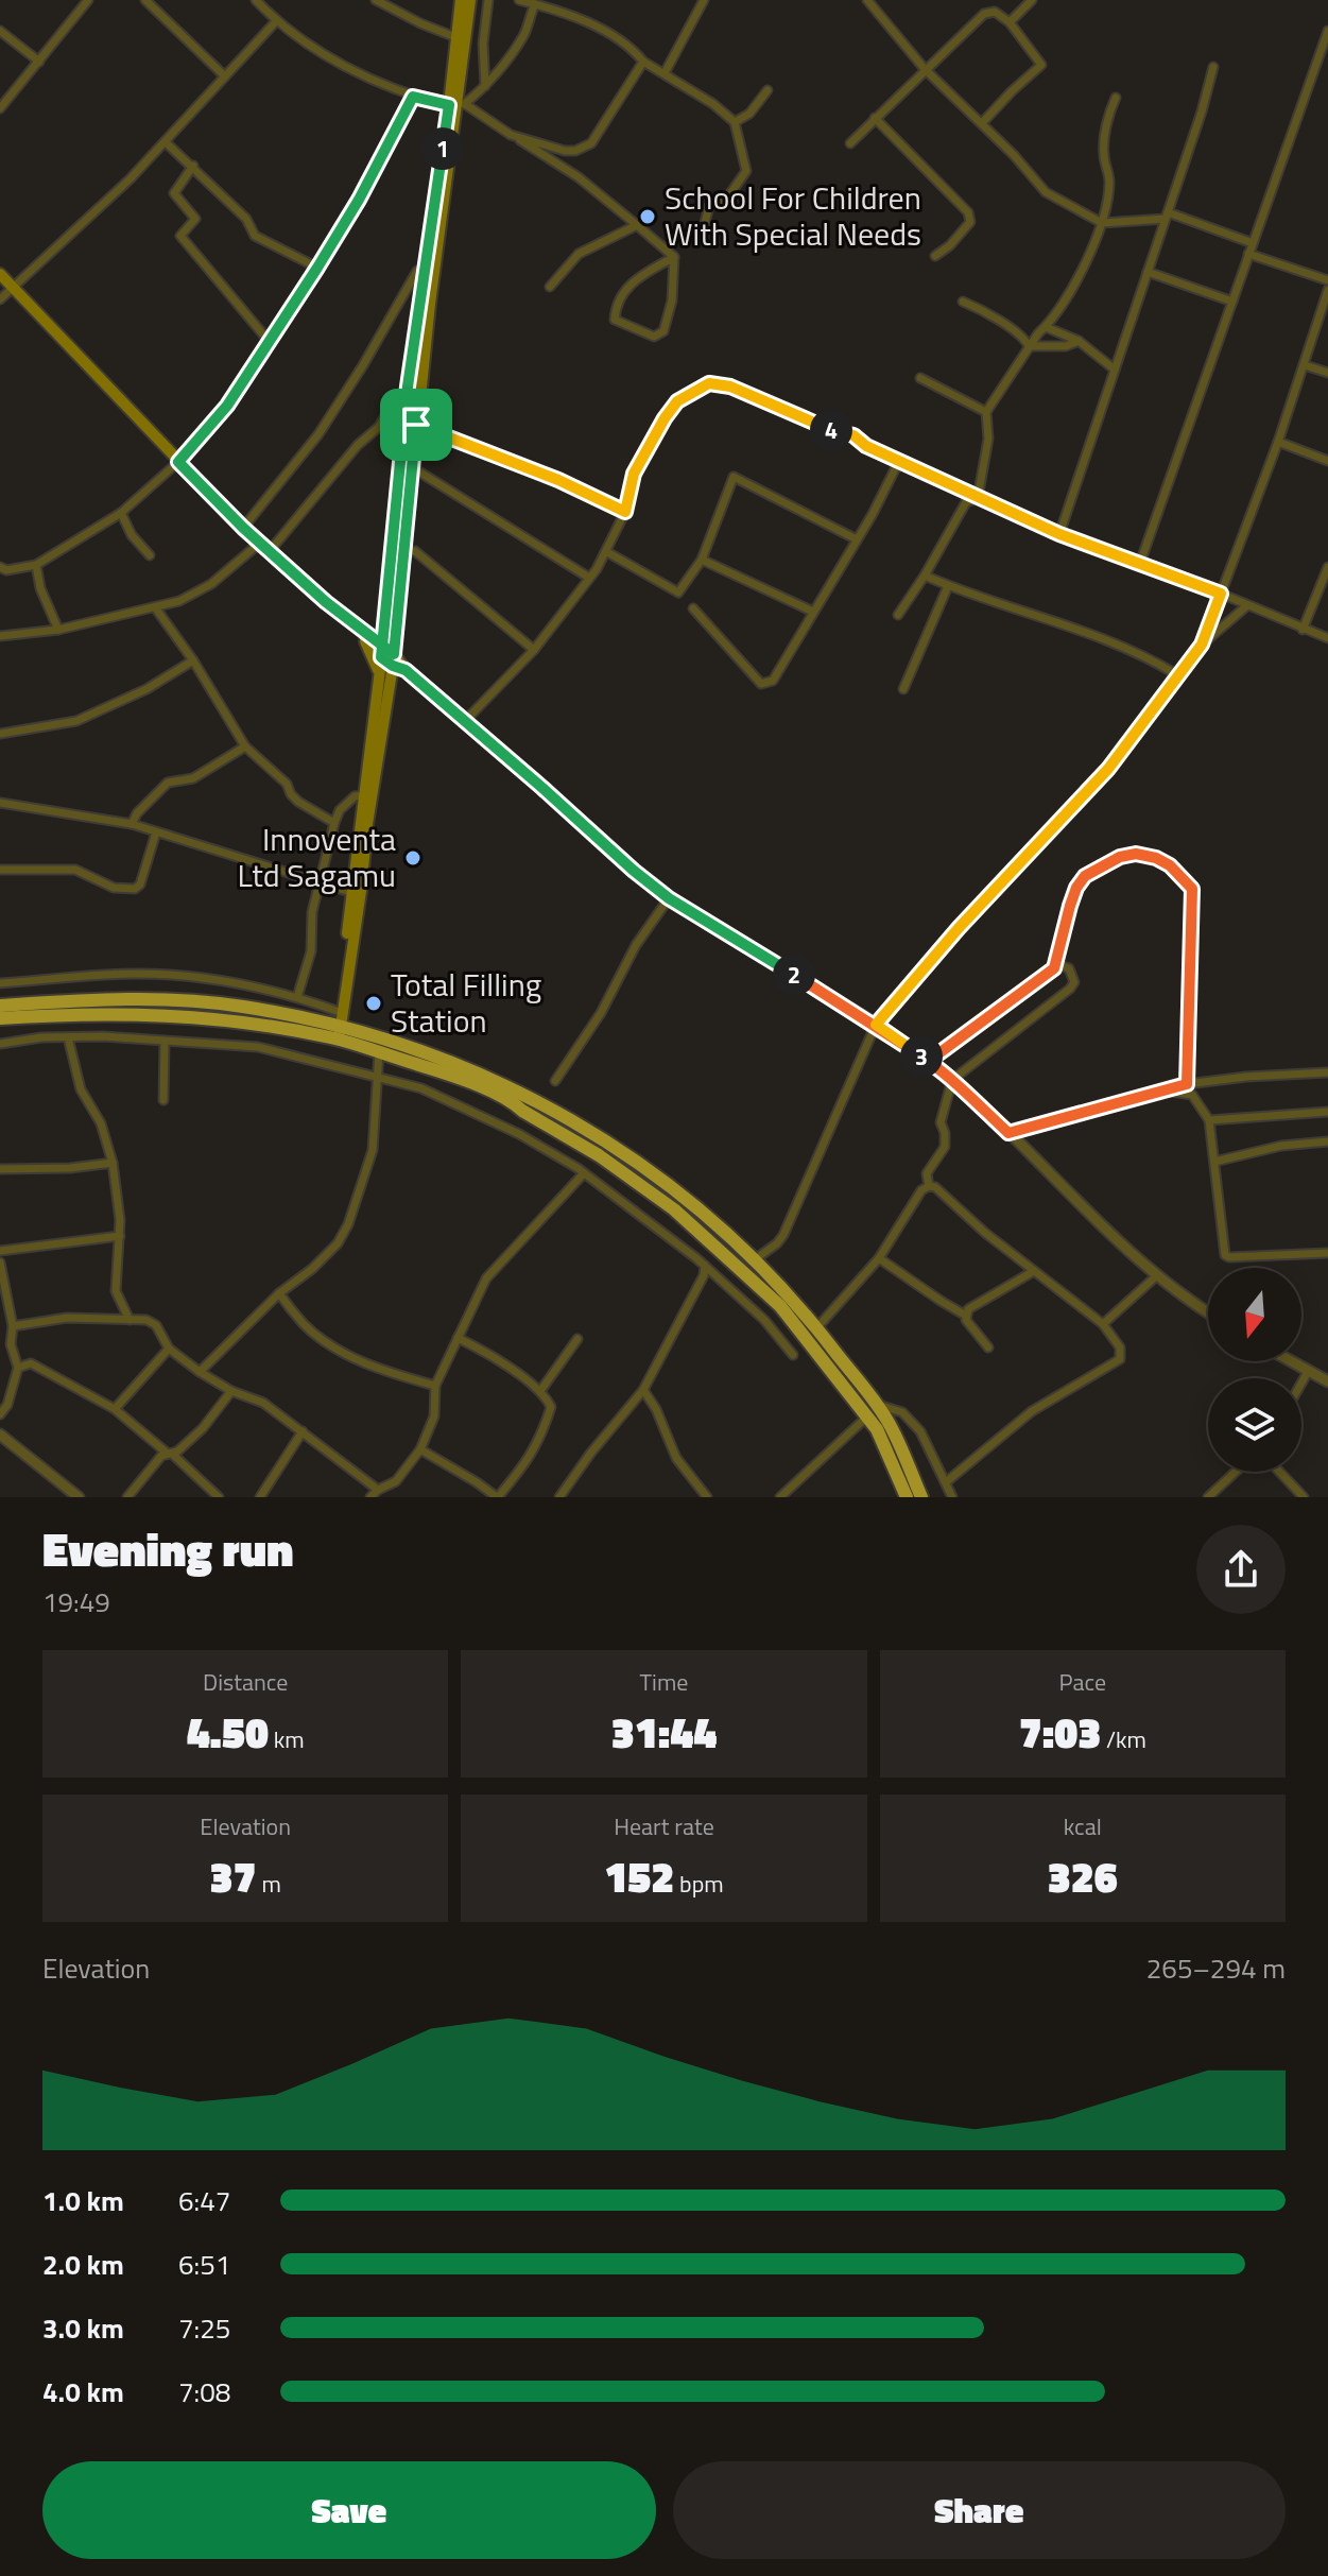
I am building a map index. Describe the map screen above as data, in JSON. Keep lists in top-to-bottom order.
{
  "places": ["School For Children With Special Needs", "Innoventa Ltd Sagamu", "Total Filling Station"],
  "north": "bottom",
  "page": {
    "pins": [
      "1",
      "4",
      "2",
      "3"
    ],
    "heading": ["Evening run", "19:49"],
    "stats": [
      ["Distance", "4.50 km"],
      ["Time", "31:44"],
      ["Pace", "7:03 /km"],
      ["Elevation", "37 m"],
      ["Heart rate", "152 bpm"],
      ["kcal", "326"]
    ],
    "chart": ["Elevation", "265–294 m"],
    "list": [
      {
        "name": "1.0 km",
        "note": "6:47"
      },
      {
        "name": "2.0 km",
        "note": "6:51"
      },
      {
        "name": "3.0 km",
        "note": "7:25"
      },
      {
        "name": "4.0 km",
        "note": "7:08"
      }
    ],
    "buttons": ["Save", "Share"]
  }
}
